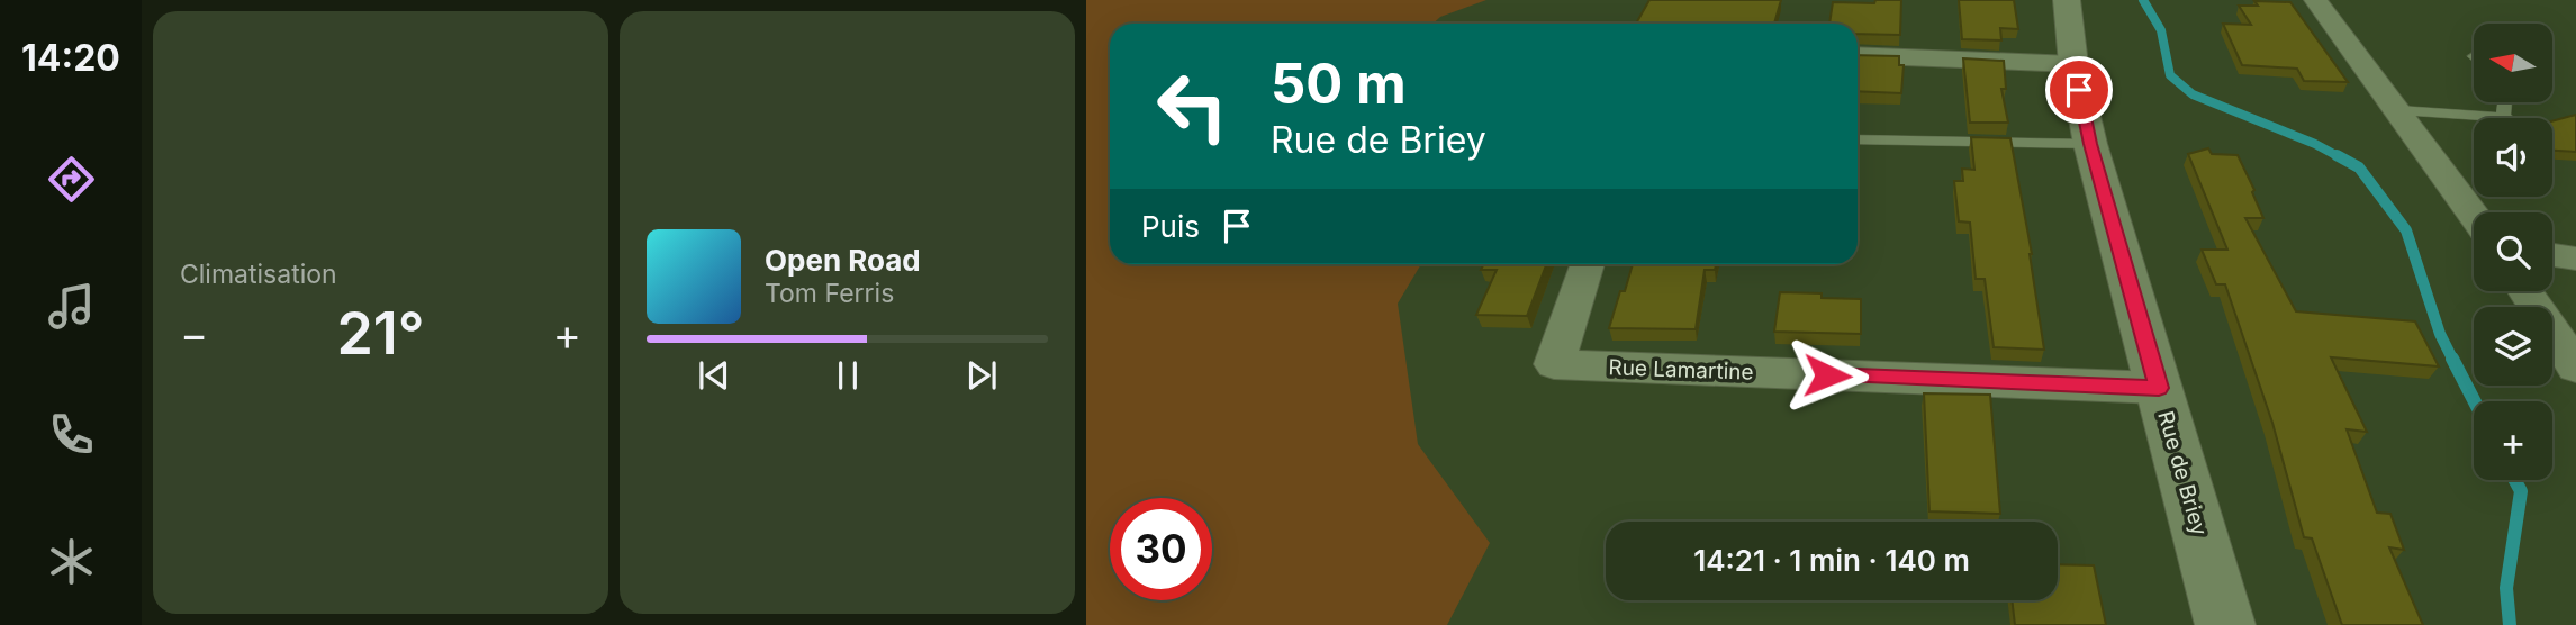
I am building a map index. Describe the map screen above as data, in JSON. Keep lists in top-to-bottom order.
{
  "streets": {
    "street": ["Rue Lamartine", "Rue de Briey"]
  },
  "crossings": [
    ["Rue Lamartine", "Rue de Briey"]
  ],
  "north": "left",
  "page": {
    "tabs": "14:20",
    "tile": "Climatisation",
    "map_buttons": "+",
    "turn": ["50 m", "Rue de Briey"],
    "then": "Puis",
    "song": ["Open Road", "Tom Ferris"],
    "heat": ["−", "21°", "+"],
    "limit": "30",
    "trip": "14:21 · 1 min · 140 m"
  }
}
